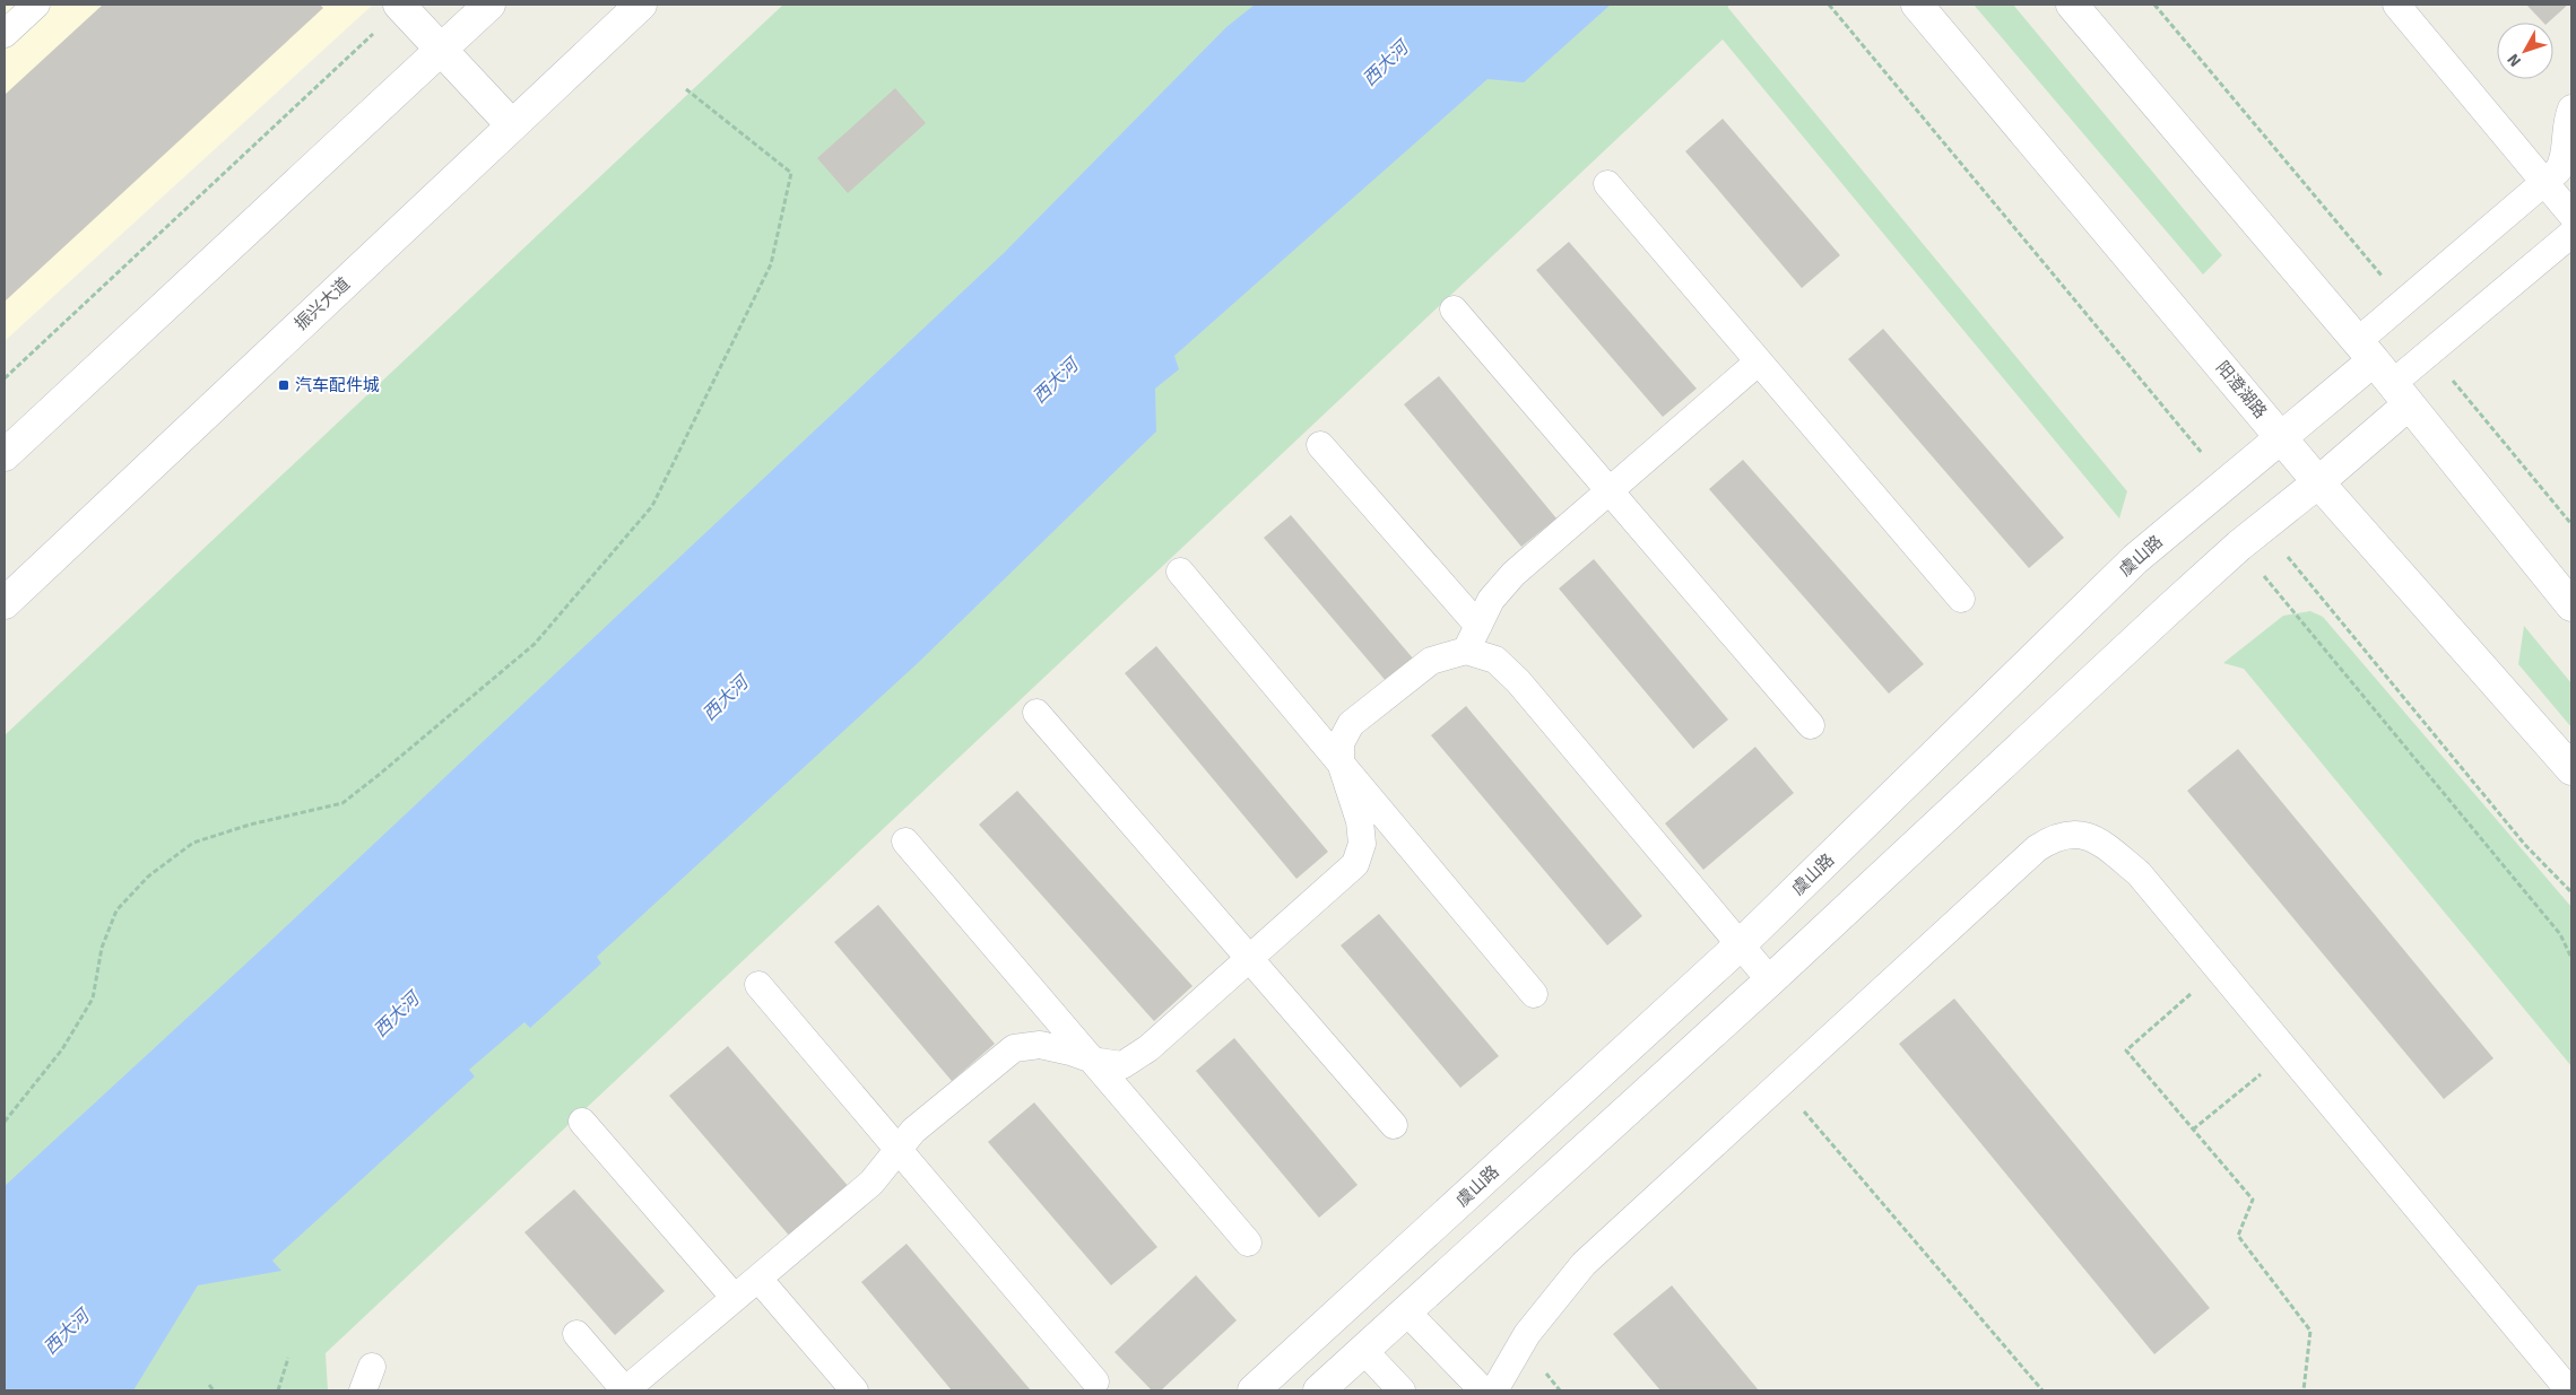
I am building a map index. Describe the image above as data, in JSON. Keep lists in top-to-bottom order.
{
  "streets": {
    "main road": ["振兴大道", "阳澄湖路", "虞山路"]
  },
  "crossings": [
    ["阳澄湖路", "虞山路"]
  ],
  "water": ["西大河"],
  "places": {
    "transit": ["汽车配件城"]
  },
  "north": "bottom left"
}
